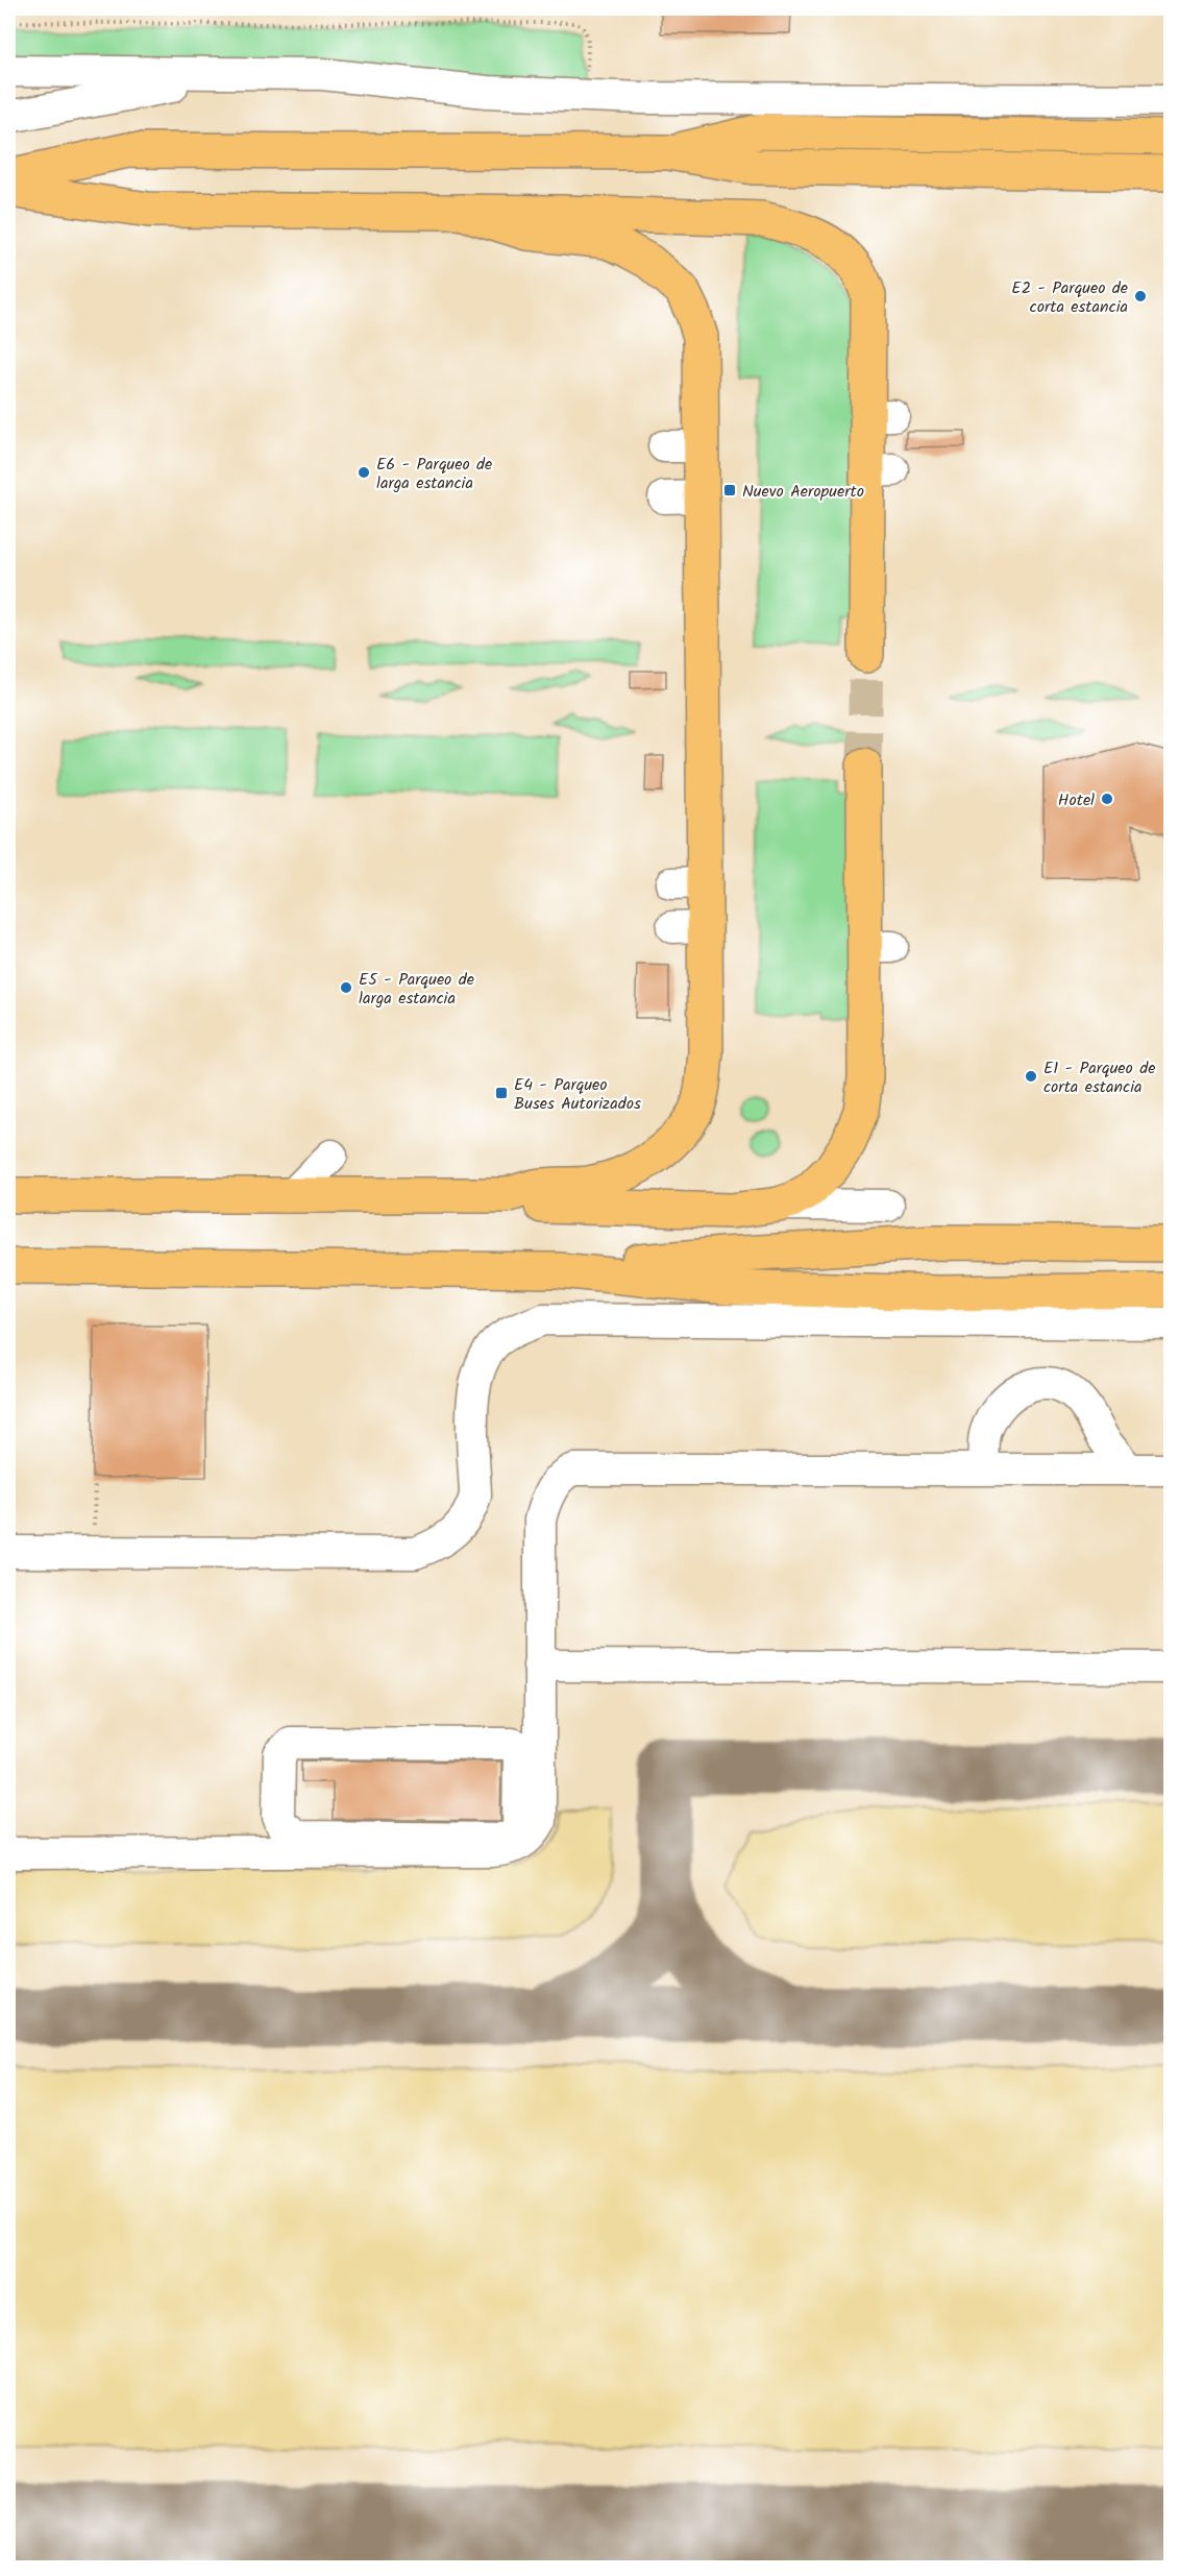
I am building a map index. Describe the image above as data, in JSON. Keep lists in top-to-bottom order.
{
  "places": {
    "other": [
      "E2 - Parqueo de corta estancia",
      "E6 - Parqueo de larga estancia",
      "Hotel",
      "E5 - Parqueo de larga estancia",
      "E1 - Parqueo de corta estancia"
    ],
    "transit": ["Nuevo Aeropuerto", "E4 - Parqueo Buses Autorizados"]
  }
}
